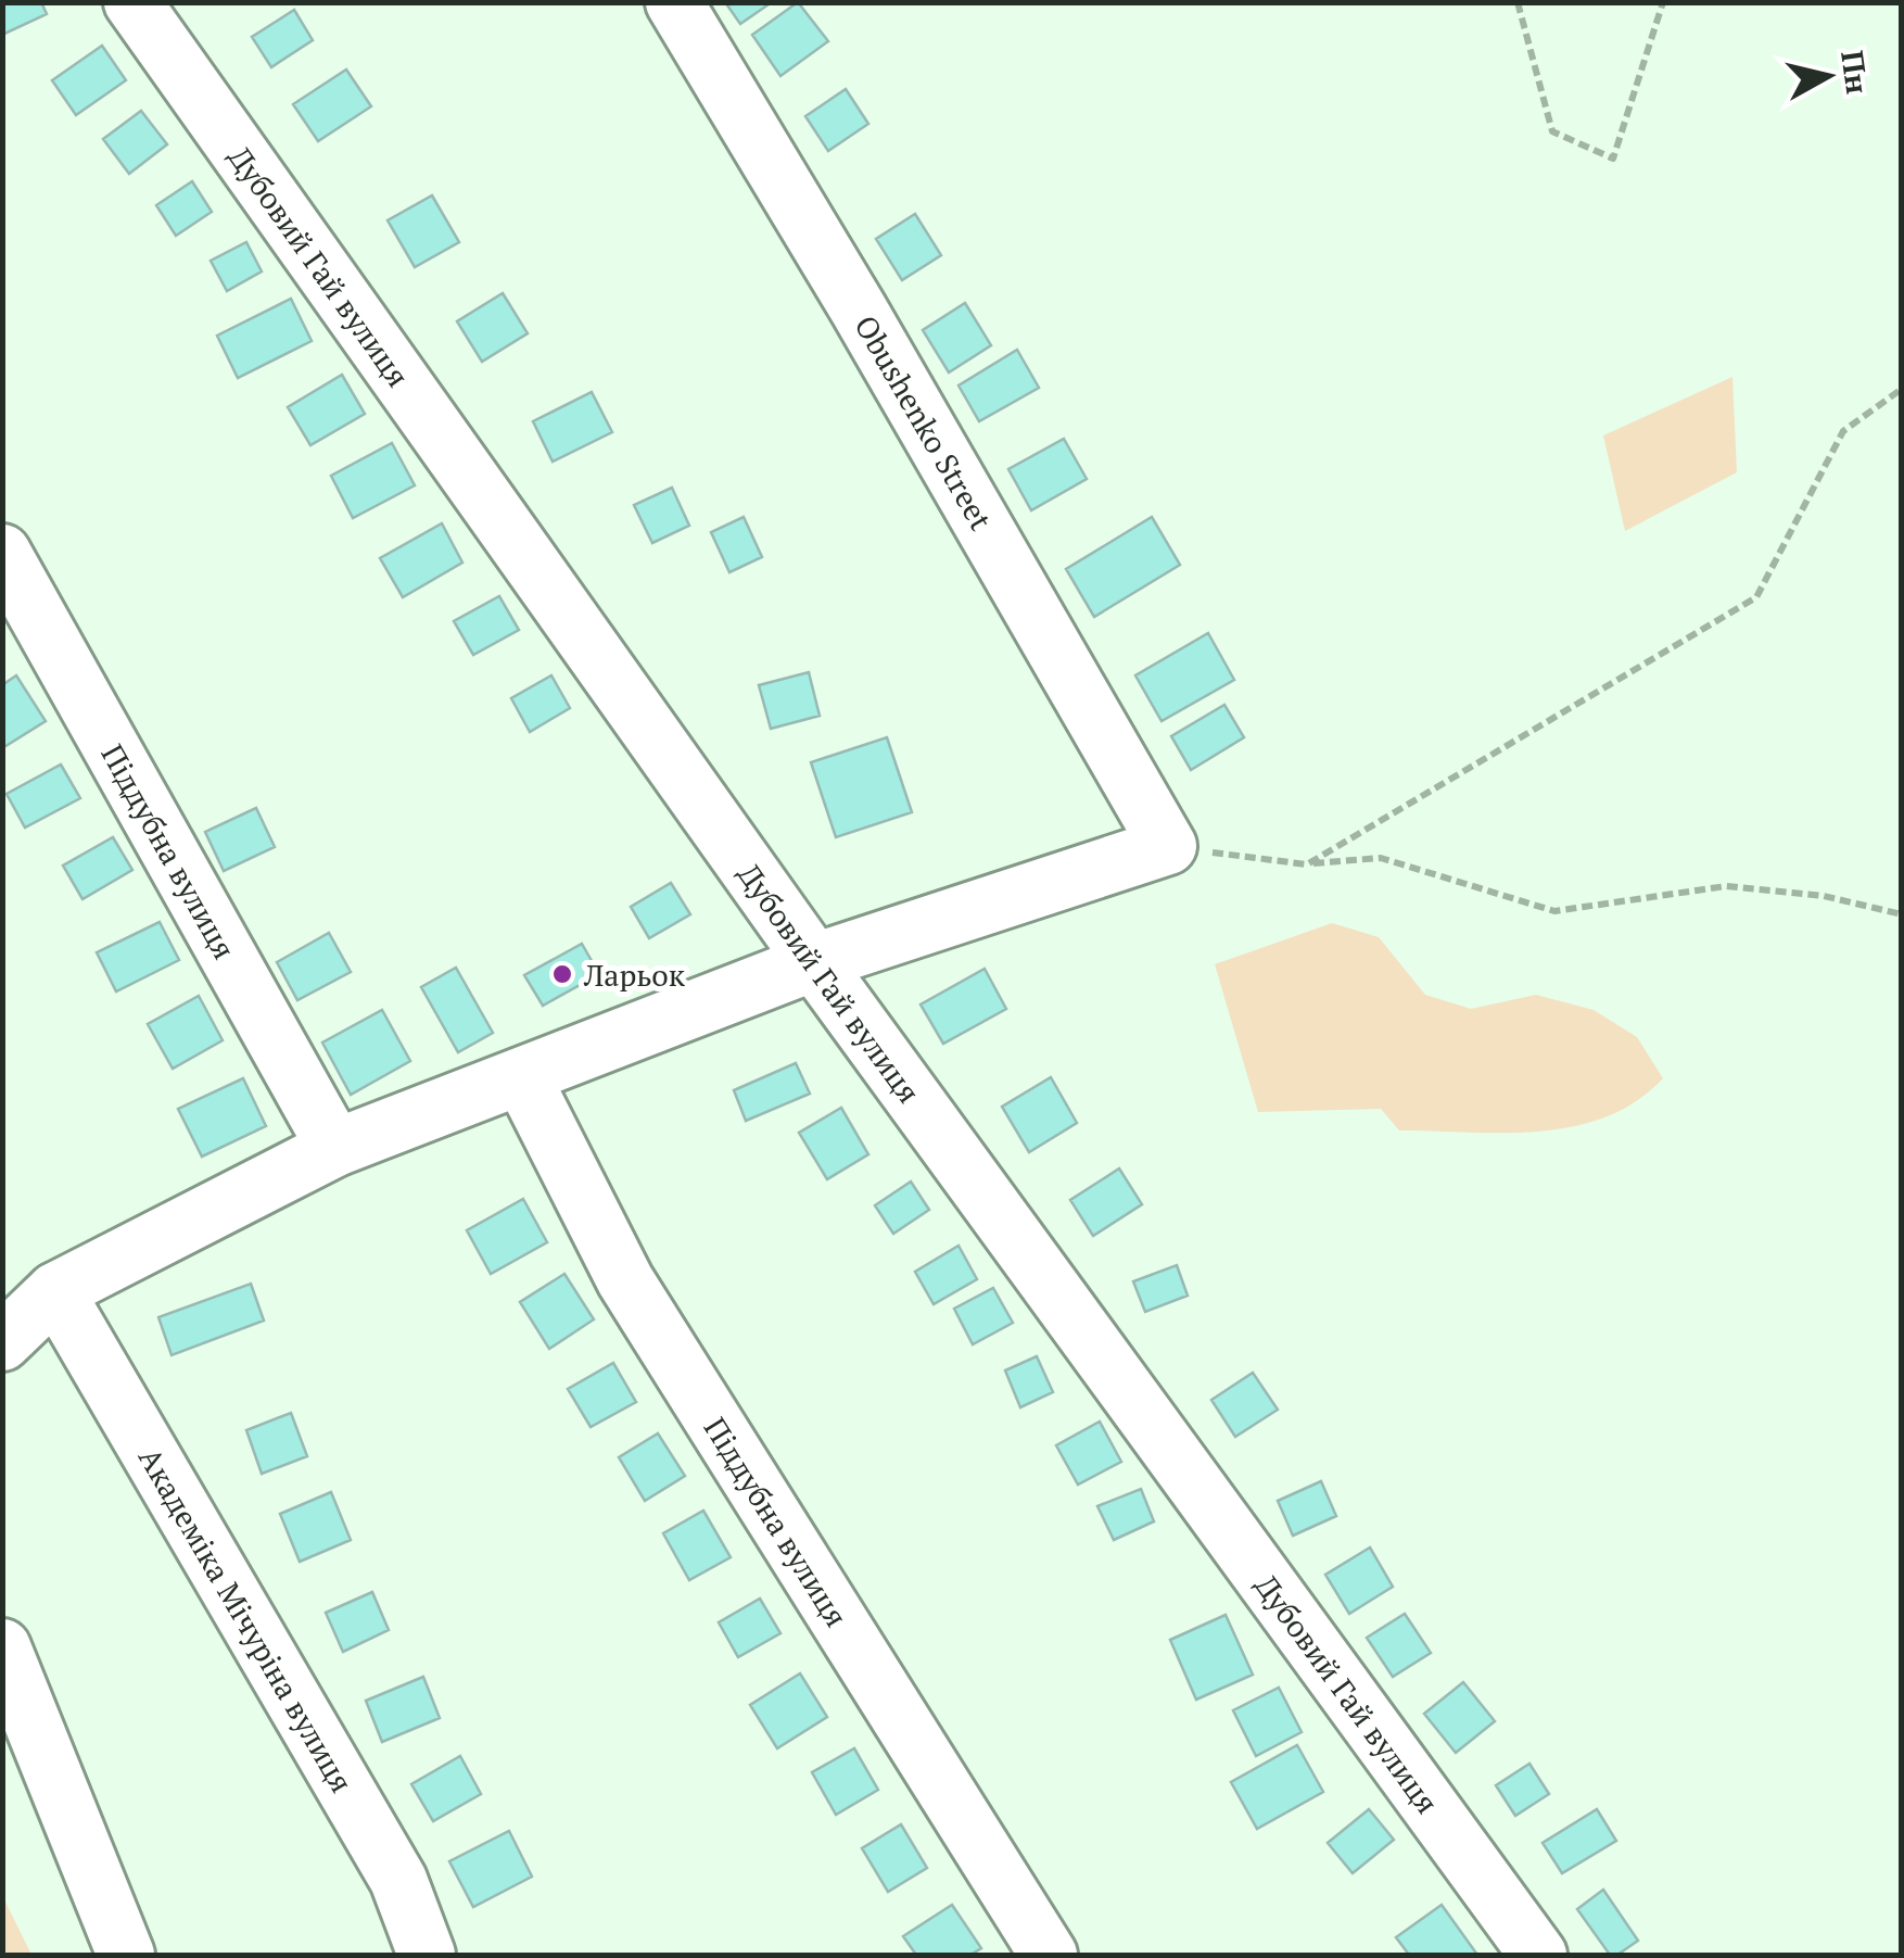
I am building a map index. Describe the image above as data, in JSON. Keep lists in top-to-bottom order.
{
  "streets": {
    "street": [
      "Дубовий Гай вулиця",
      "Obushenko Street",
      "Піддубна вулиця",
      "Академіка Мічуріна вулиця"
    ]
  },
  "places": ["Ларьок"],
  "north": "right"
}
